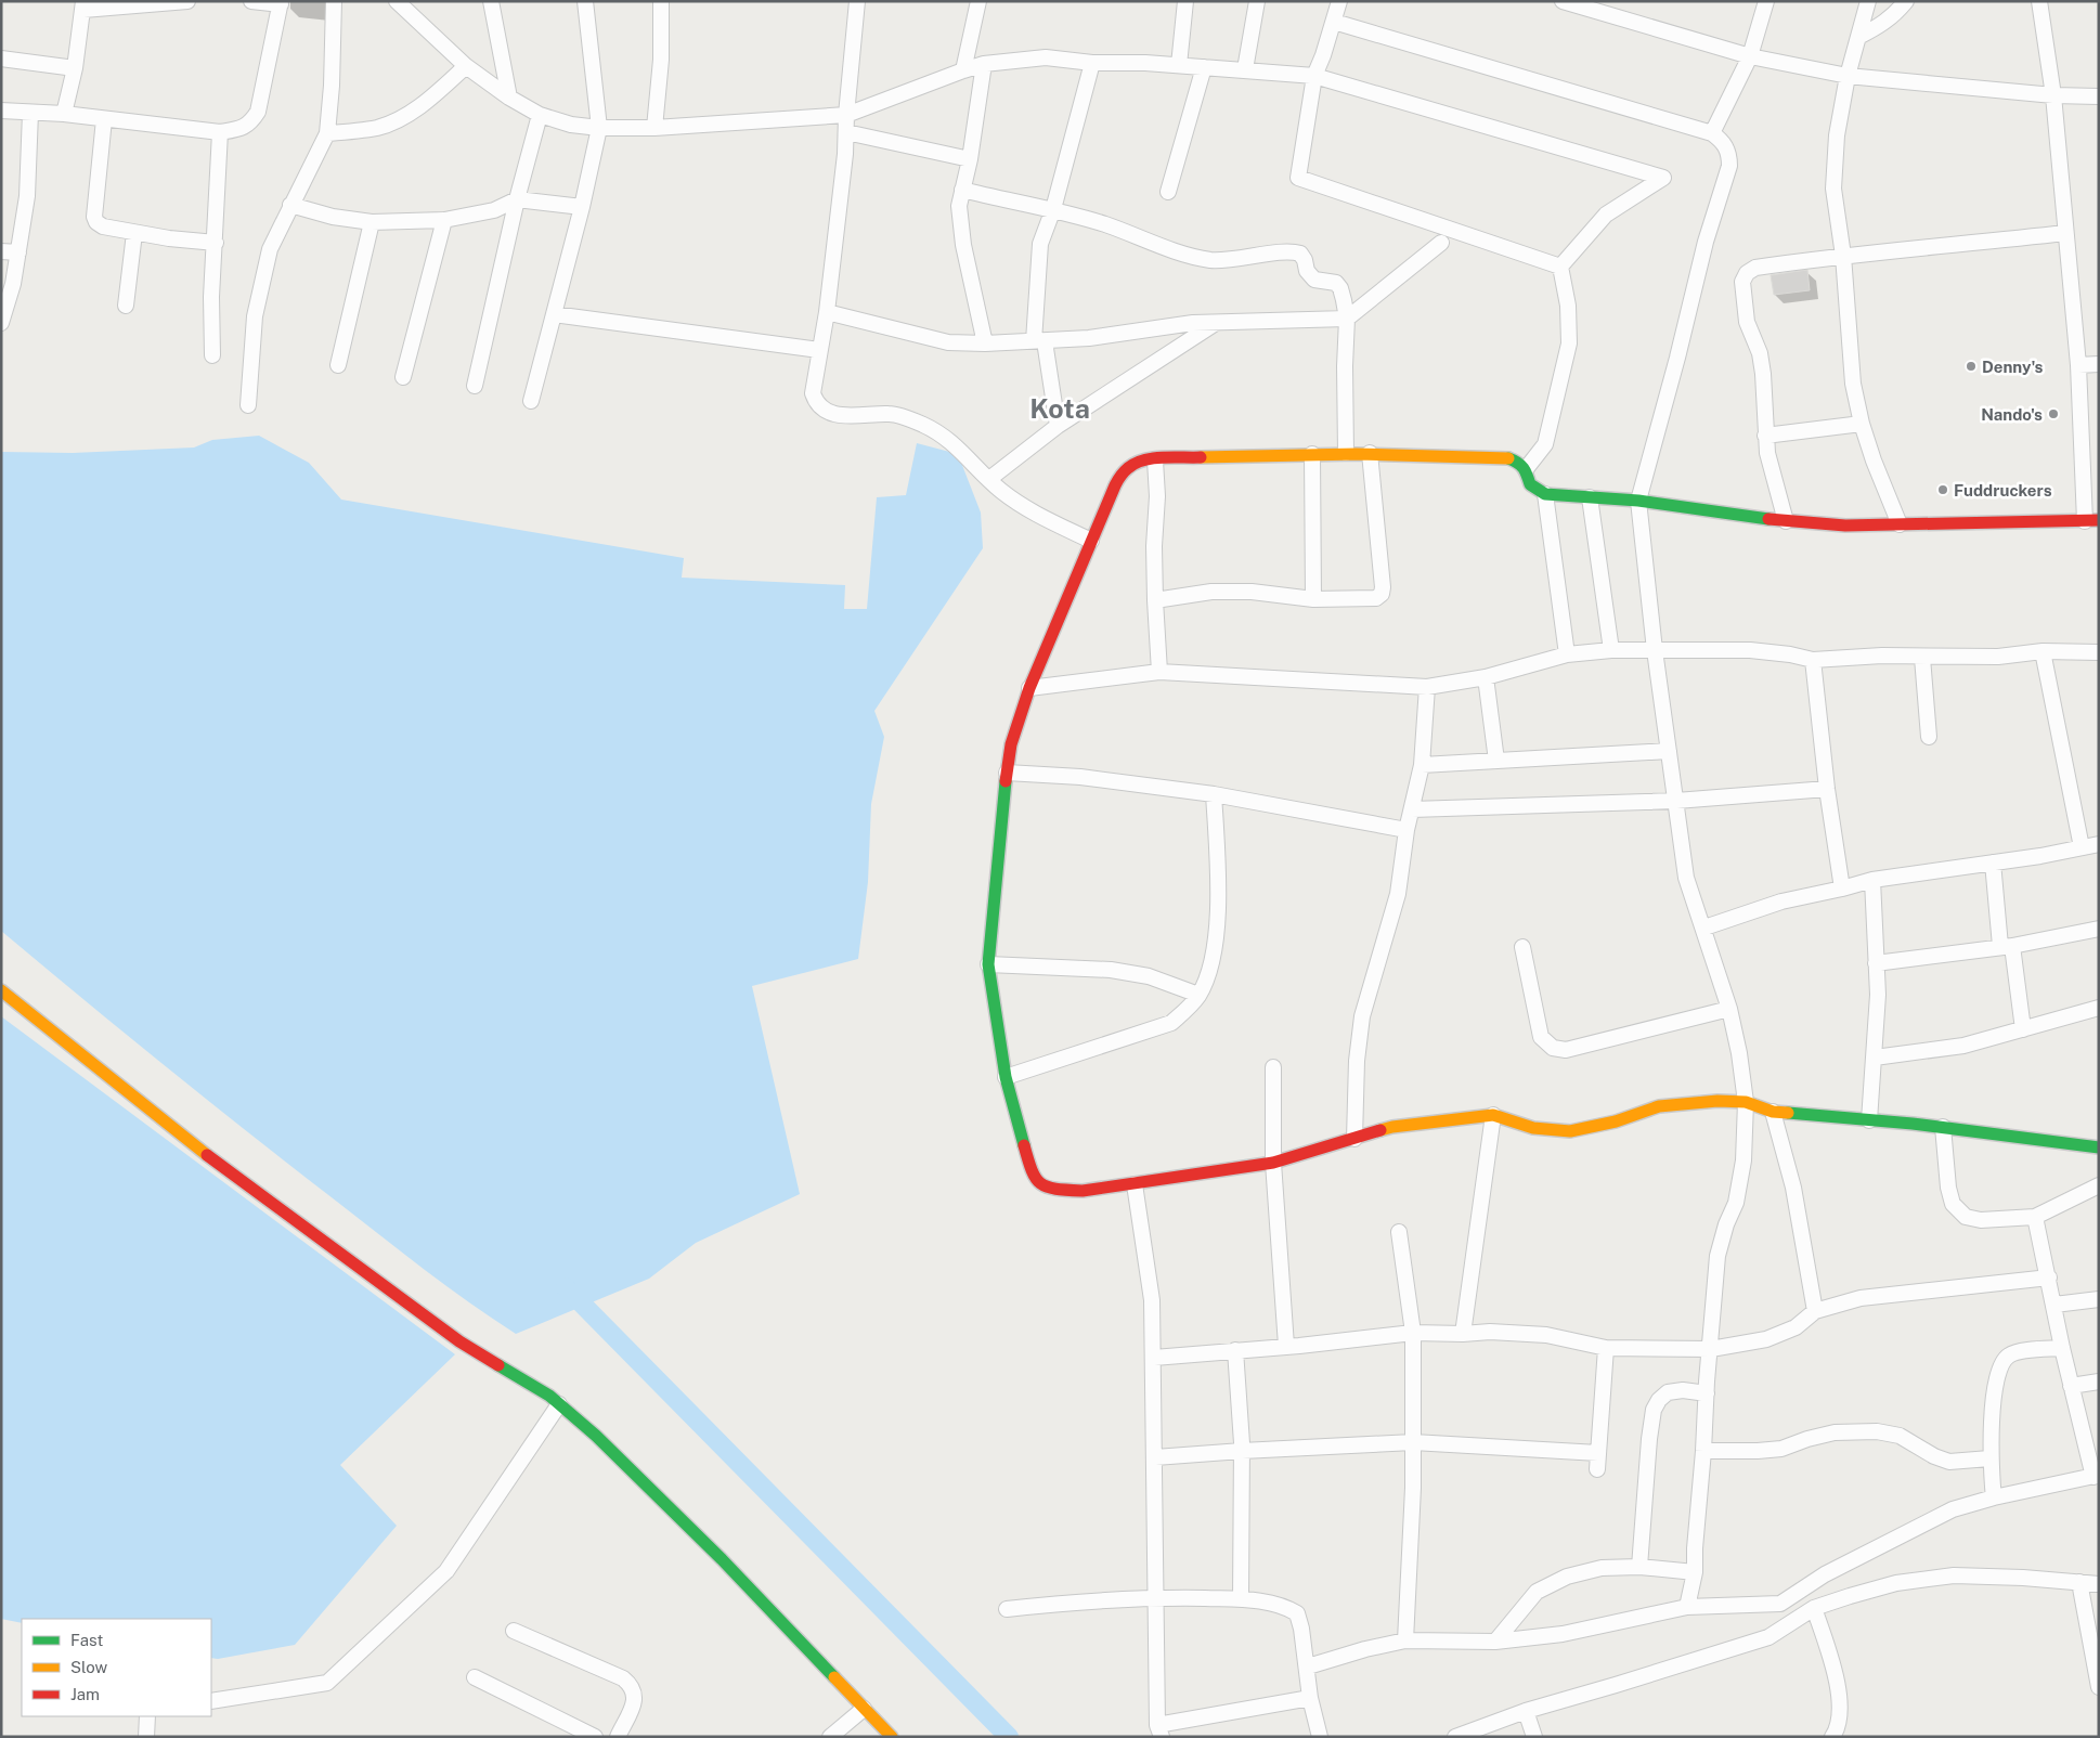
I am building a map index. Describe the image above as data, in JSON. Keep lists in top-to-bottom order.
{
  "districts": ["Kota"],
  "places": ["Denny's", "Nando's", "Fuddruckers"],
  "legend": ["Fast", "Slow", "Jam"]
}
